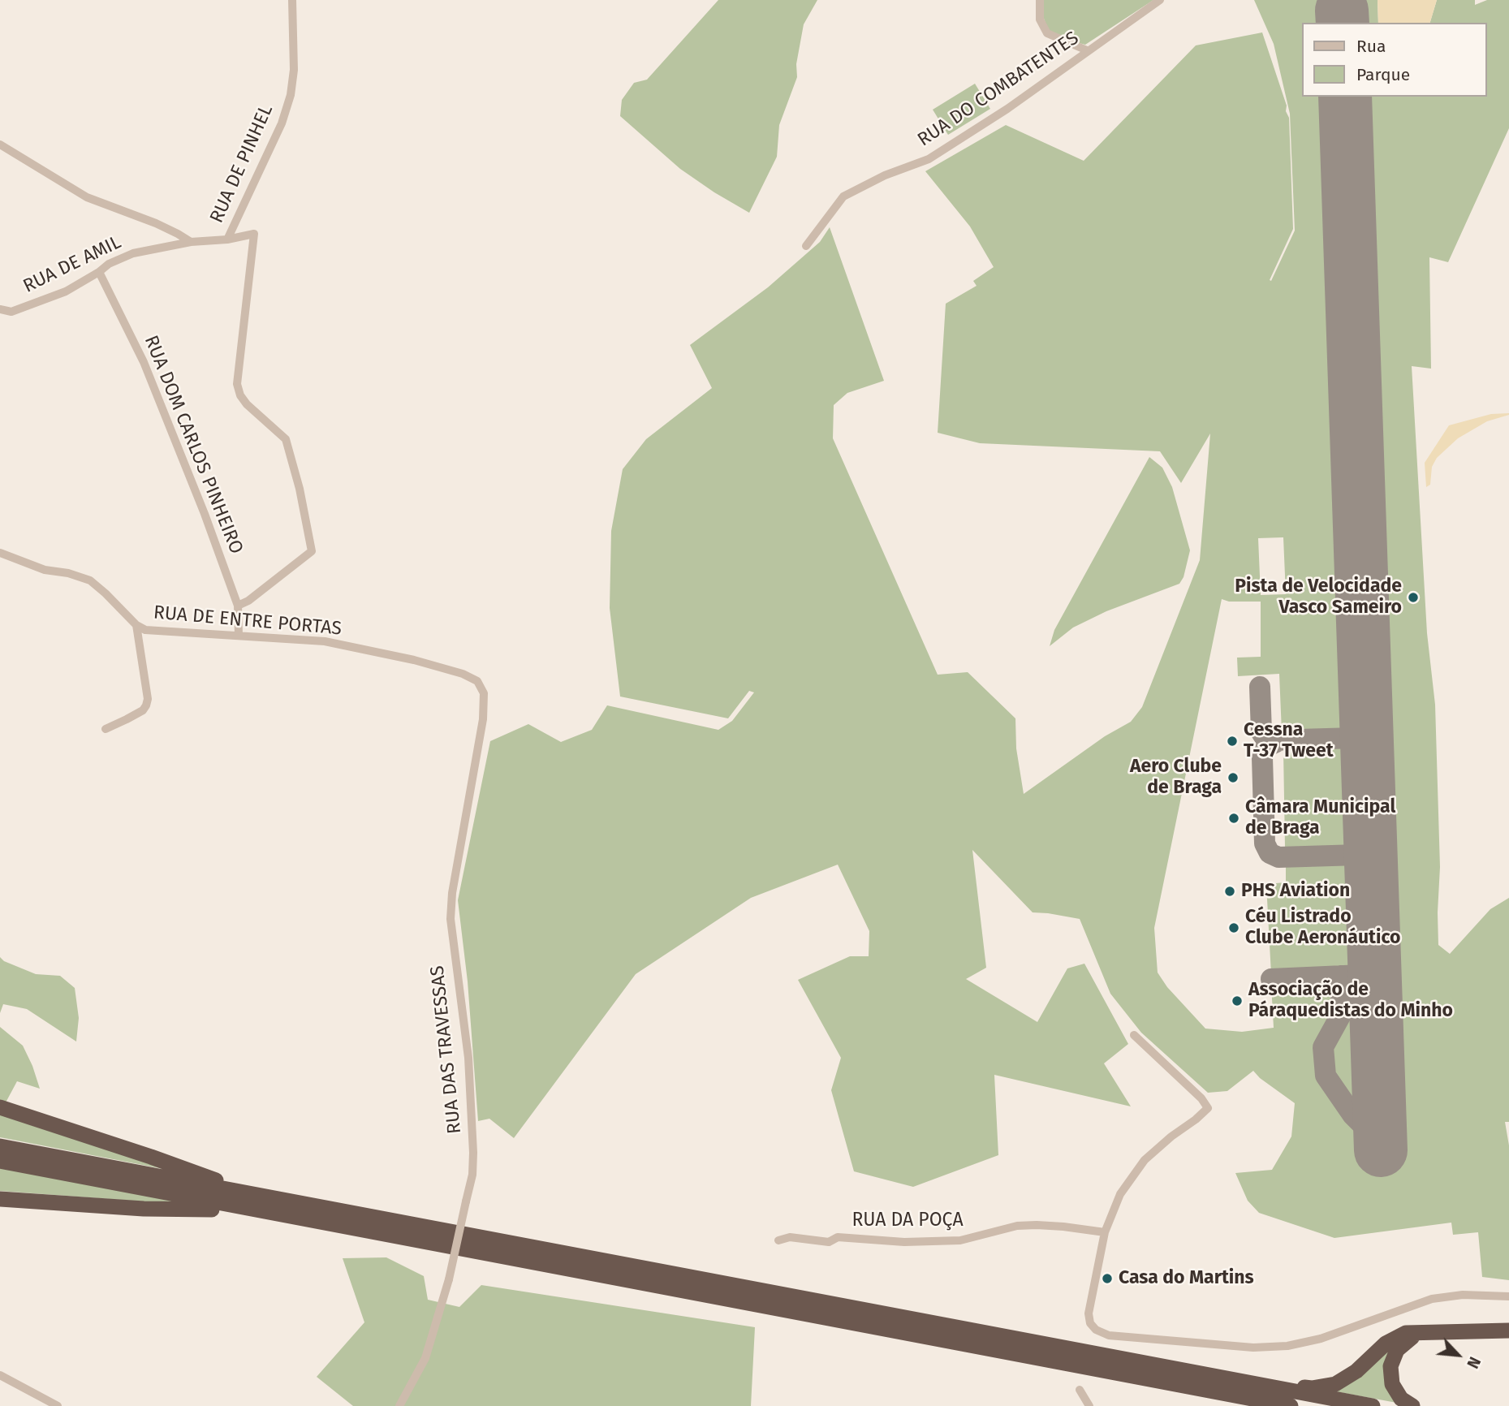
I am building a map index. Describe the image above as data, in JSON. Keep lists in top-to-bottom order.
{
  "streets": {
    "street": [
      "RUA DO COMBATENTES",
      "RUA DE PINHEL",
      "RUA DE AMIL",
      "RUA DOM CARLOS PINHEIRO",
      "RUA DE ENTRE PORTAS",
      "RUA DAS TRAVESSAS",
      "RUA DA POÇA"
    ]
  },
  "crossings": [
    ["RUA DE PINHEL", "RUA DE AMIL"],
    ["RUA DE AMIL", "RUA DOM CARLOS PINHEIRO"],
    ["RUA DOM CARLOS PINHEIRO", "RUA DE ENTRE PORTAS"],
    ["RUA DE ENTRE PORTAS", "RUA DAS TRAVESSAS"]
  ],
  "places": [
    "Pista de Velocidade Vasco Sameiro",
    "Cessna T-37 Tweet",
    "Aero Clube de Braga",
    "Câmara Municipal de Braga",
    "PHS Aviation",
    "Céu Listrado Clube Aeronáutico",
    "Associação de Páraquedistas do Minho",
    "Casa do Martins"
  ],
  "legend": ["Rua", "Parque"],
  "north": "bottom right"
}
